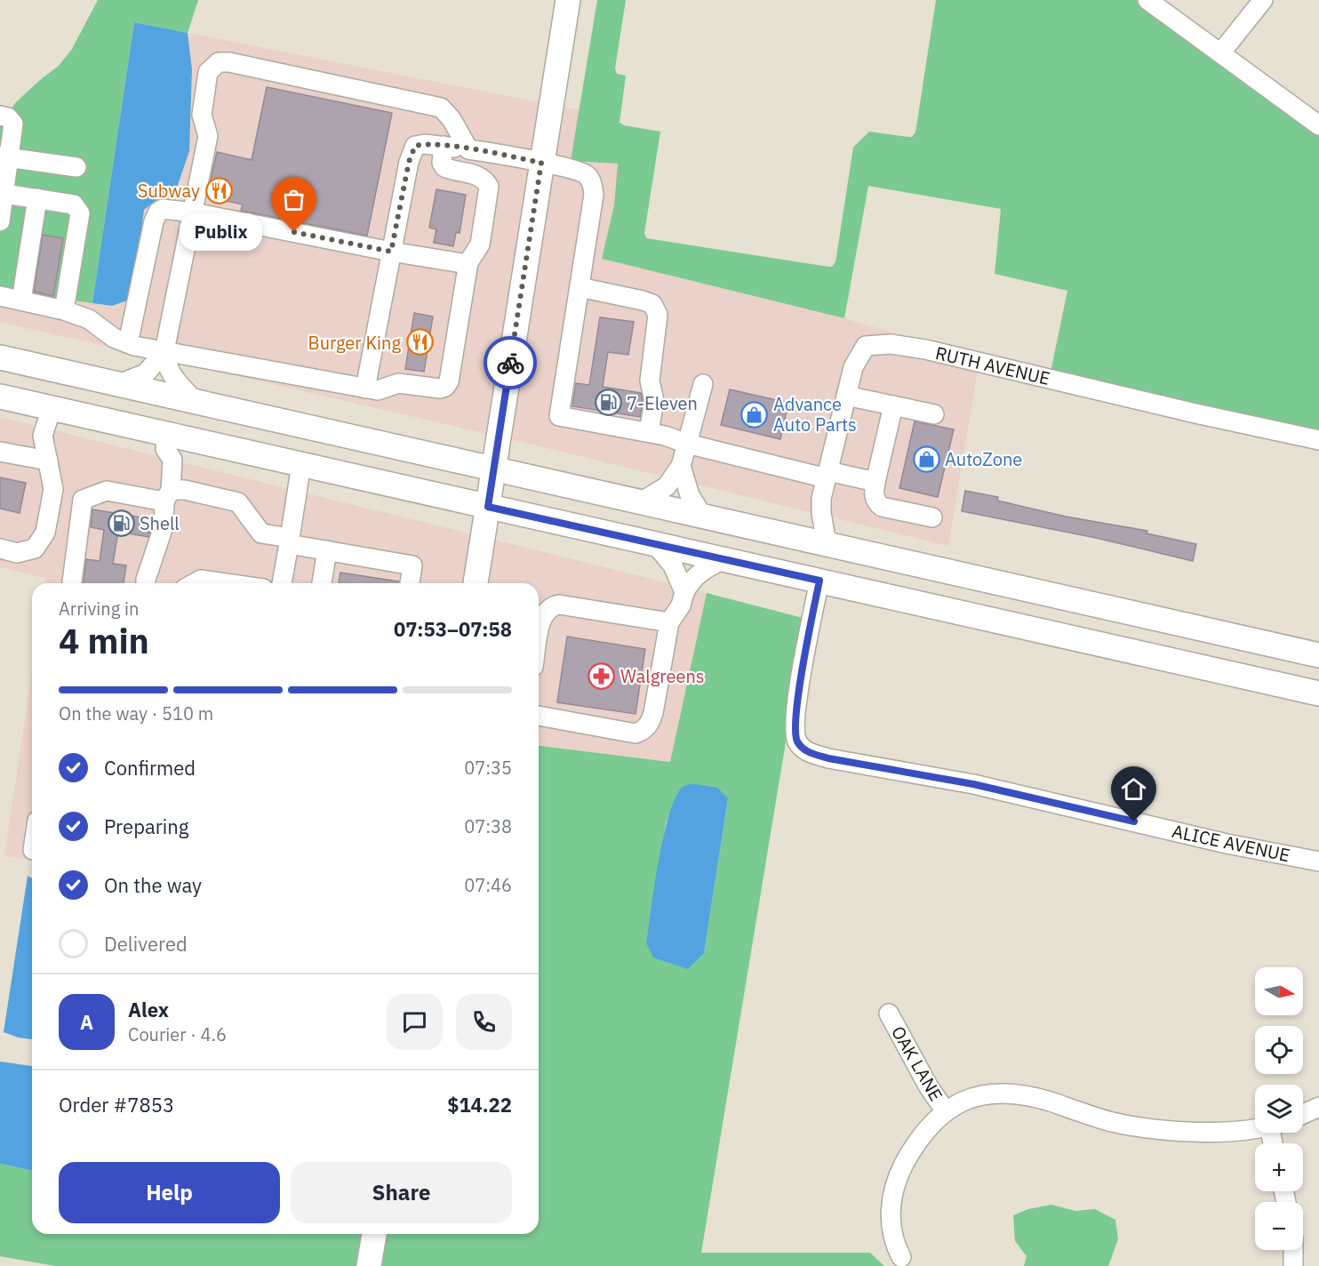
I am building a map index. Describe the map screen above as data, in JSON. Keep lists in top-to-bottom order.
{
  "streets": {
    "street": ["RUTH AVENUE", "ALICE AVENUE", "OAK LANE"]
  },
  "places": {
    "restaurant": ["Subway", "Burger King"],
    "other": ["Publix"],
    "fuel station": ["7-Eleven", "Shell"],
    "shop": ["Advance Auto Parts", "AutoZone"],
    "pharmacy": ["Walgreens"]
  },
  "north": "right",
  "page": {
    "bubble": "Publix",
    "heading": ["4 min", "Arriving in", "07:53–07:58"],
    "panel": [
      "Alex",
      "Courier · 4.6",
      "Order #7853",
      "$14.22"
    ],
    "bar": "On the way · 510 m",
    "list": [
      ["Confirmed", "07:35"],
      ["Preparing", "07:38"],
      ["On the way", "07:46"],
      "Delivered"
    ],
    "map_buttons": ["+", "−"],
    "round": "A",
    "buttons": ["Help", "Share"]
  }
}
